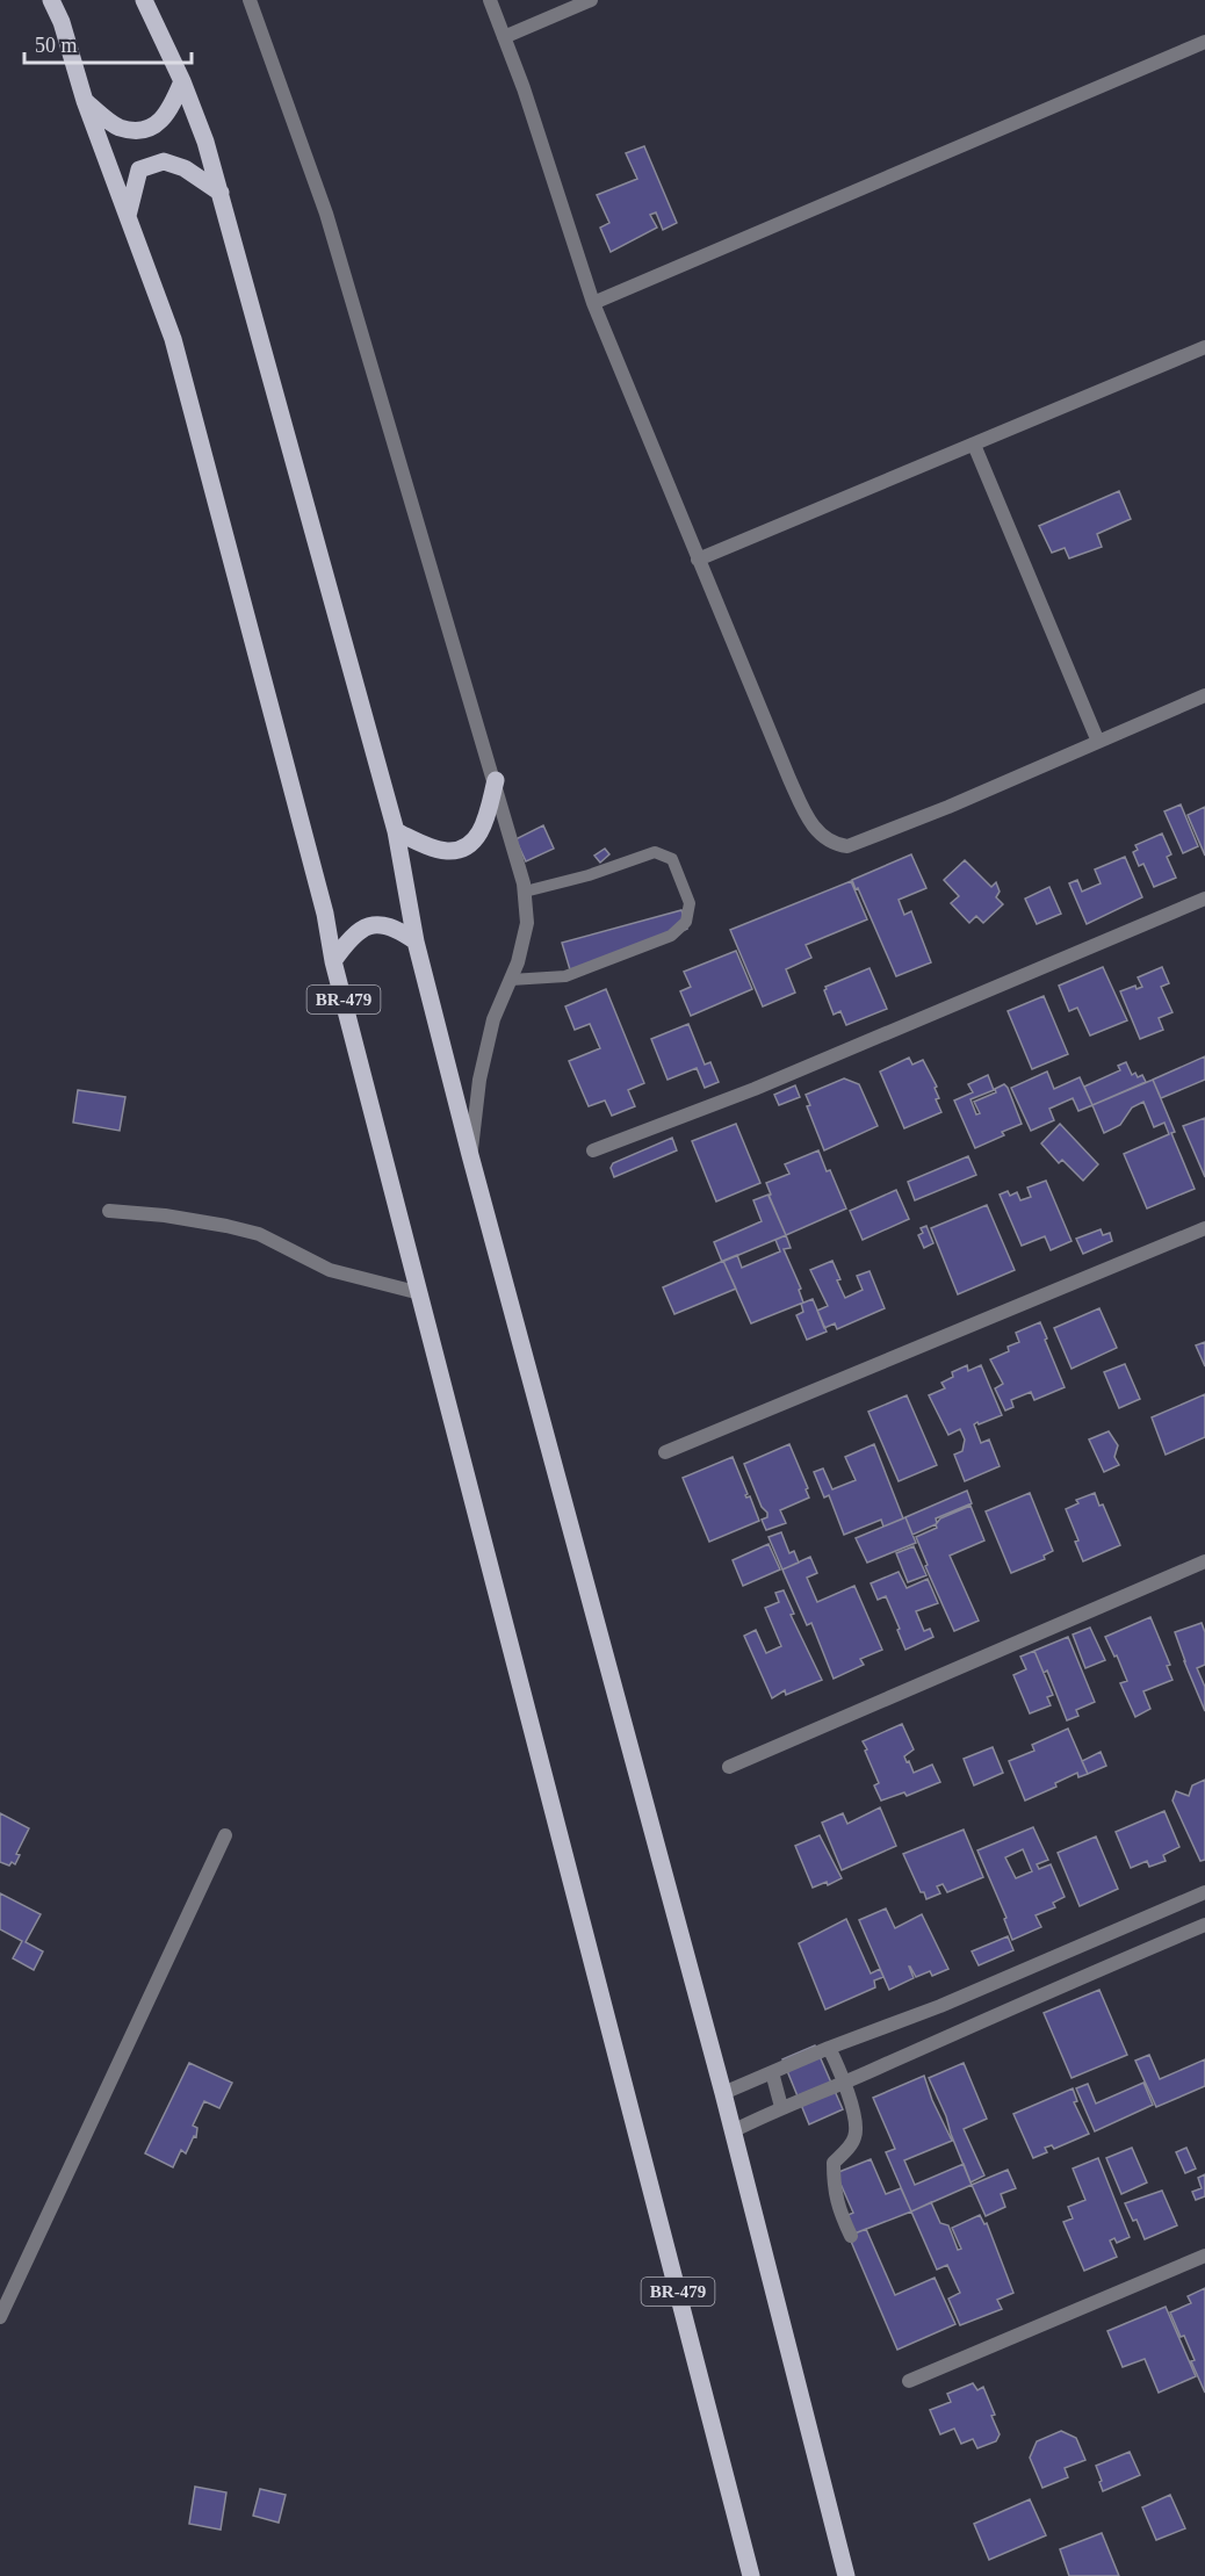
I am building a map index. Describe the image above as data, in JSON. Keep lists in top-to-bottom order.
{
  "streets": {
    "main road": ["BR-479"]
  },
  "scale_bar": "50 m"
}
